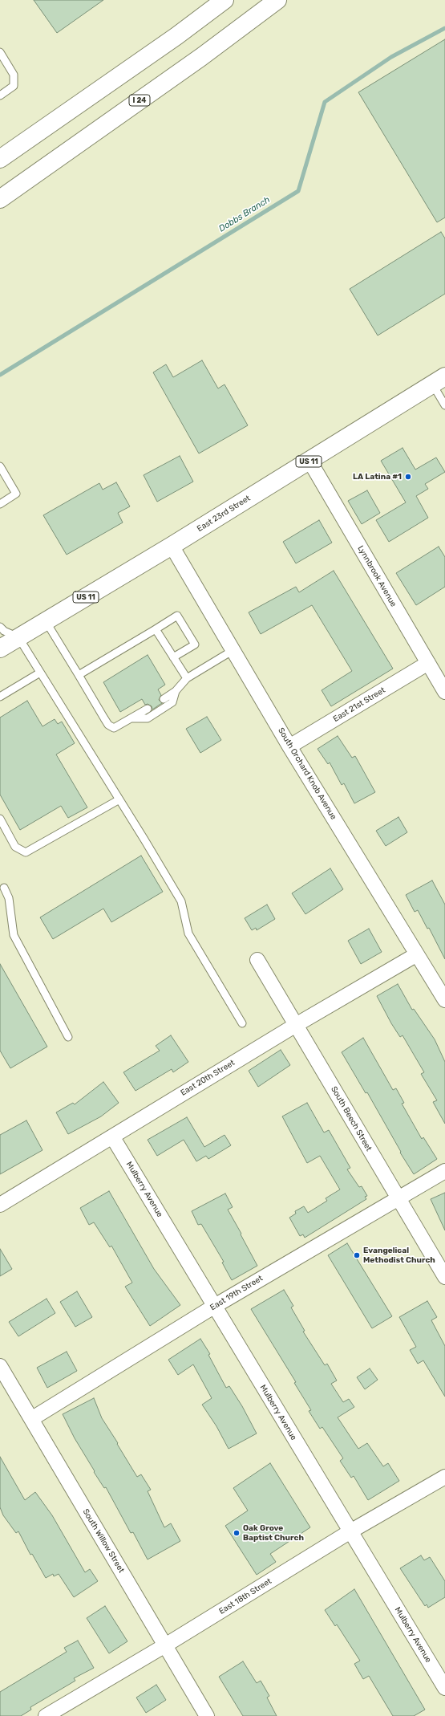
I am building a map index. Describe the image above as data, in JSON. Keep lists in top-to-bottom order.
{
  "streets": {
    "main road": ["I 24", "US 11", "East 23rd Street"],
    "street": [
      "Lynnbrook Avenue",
      "East 21st Street",
      "South Orchard Knob Avenue",
      "East 20th Street",
      "South Beech Street",
      "Mulberry Avenue",
      "East 19th Street",
      "South Willow Street",
      "East 18th Street"
    ]
  },
  "crossings": [
    ["East 23rd Street", "Lynnbrook Avenue"],
    ["East 23rd Street", "South Orchard Knob Avenue"],
    ["Lynnbrook Avenue", "East 21st Street"],
    ["East 21st Street", "South Orchard Knob Avenue"],
    ["South Orchard Knob Avenue", "East 20th Street"],
    ["East 20th Street", "South Beech Street"],
    ["East 20th Street", "Mulberry Avenue"],
    ["South Beech Street", "East 19th Street"],
    ["Mulberry Avenue", "East 19th Street"],
    ["Mulberry Avenue", "East 18th Street"],
    ["East 19th Street", "South Willow Street"],
    ["South Willow Street", "East 18th Street"]
  ],
  "water": ["Dobbs Branch"],
  "places": ["LA Latina #1", "Evangelical Methodist Church", "Oak Grove Baptist Church"]
}
